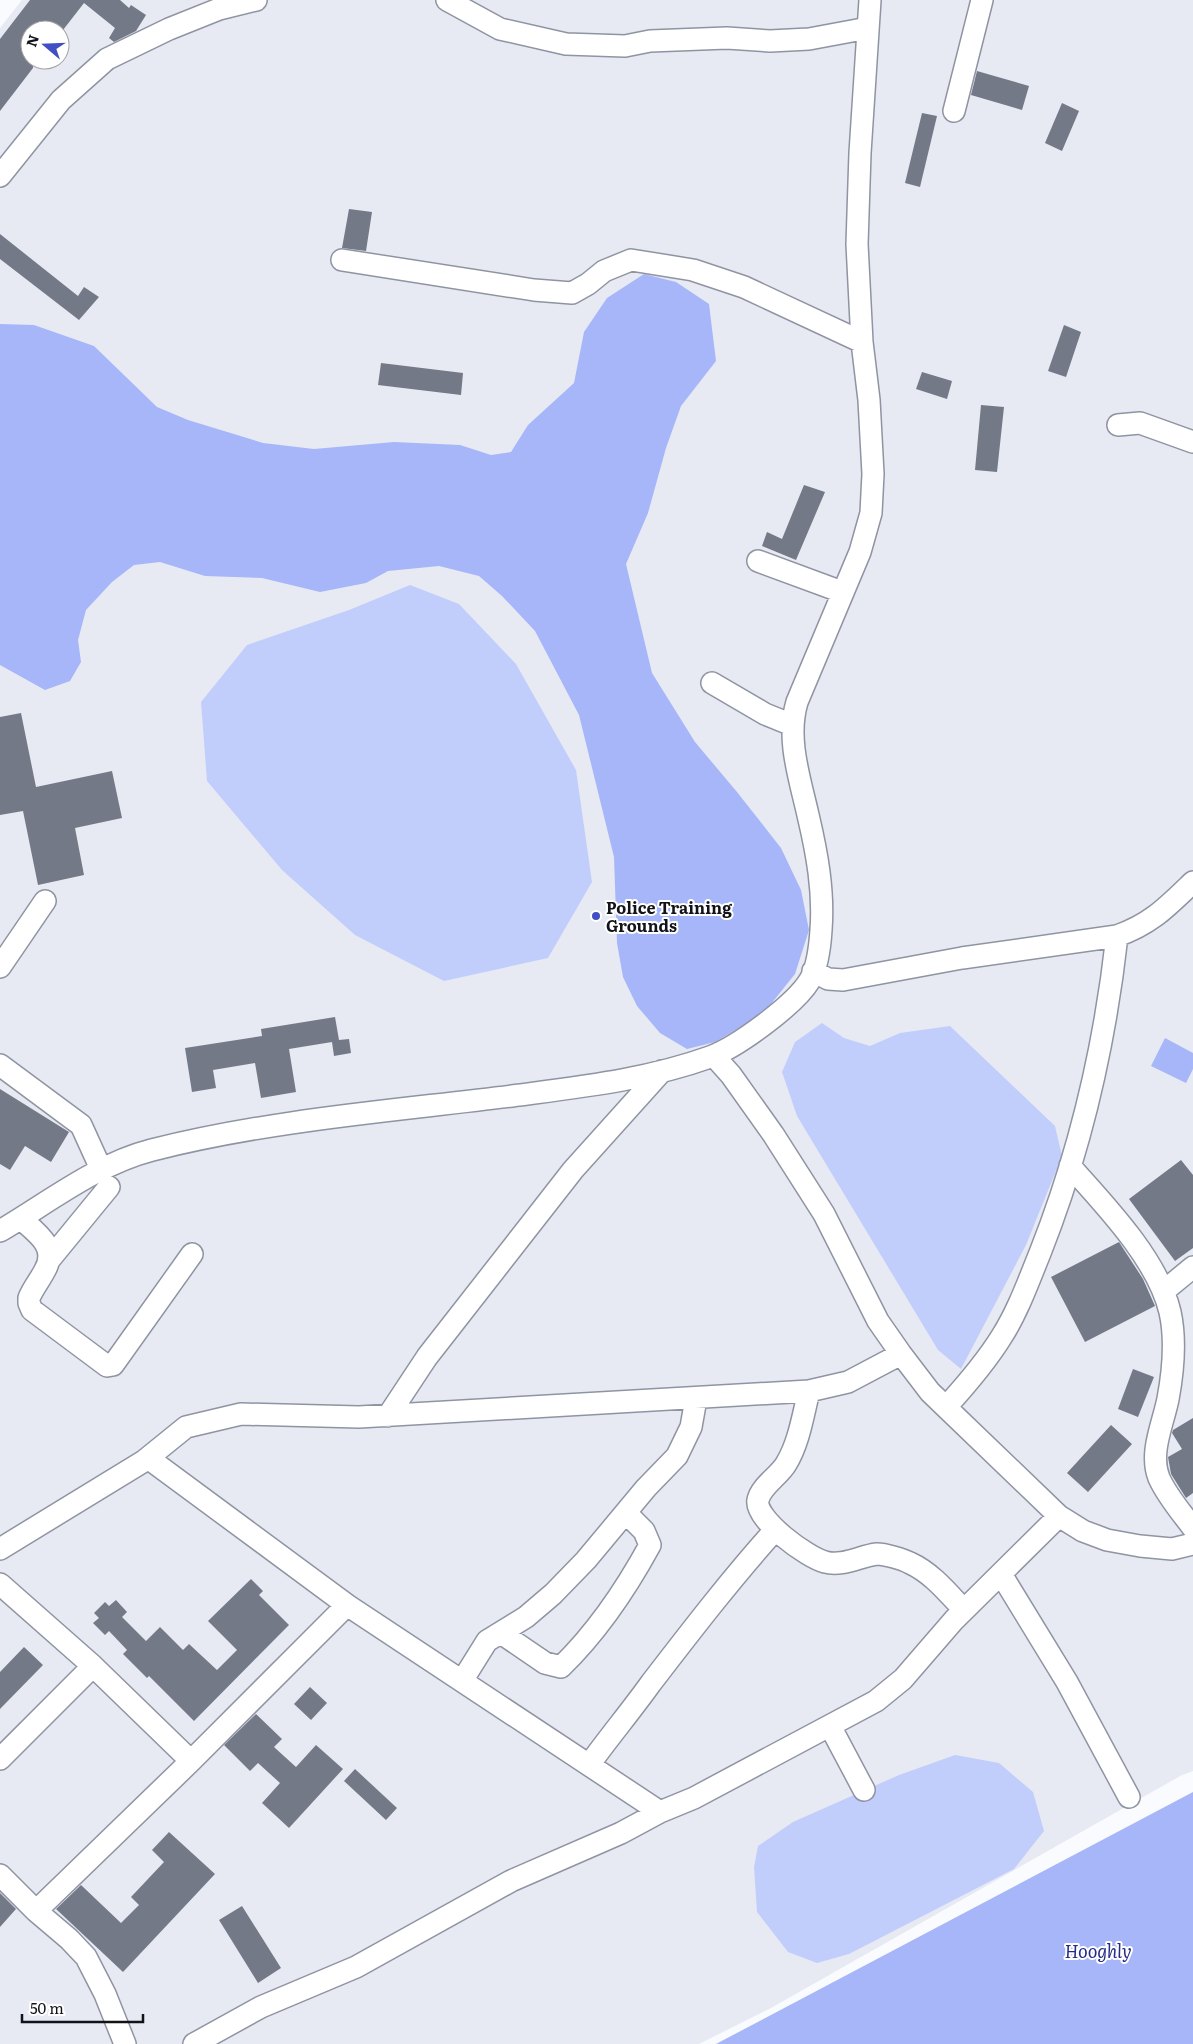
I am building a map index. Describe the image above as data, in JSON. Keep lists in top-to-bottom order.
{
  "water": ["Hooghly"],
  "places": ["Police Training Grounds"],
  "scale_bar": "50 m",
  "north": "left"
}
